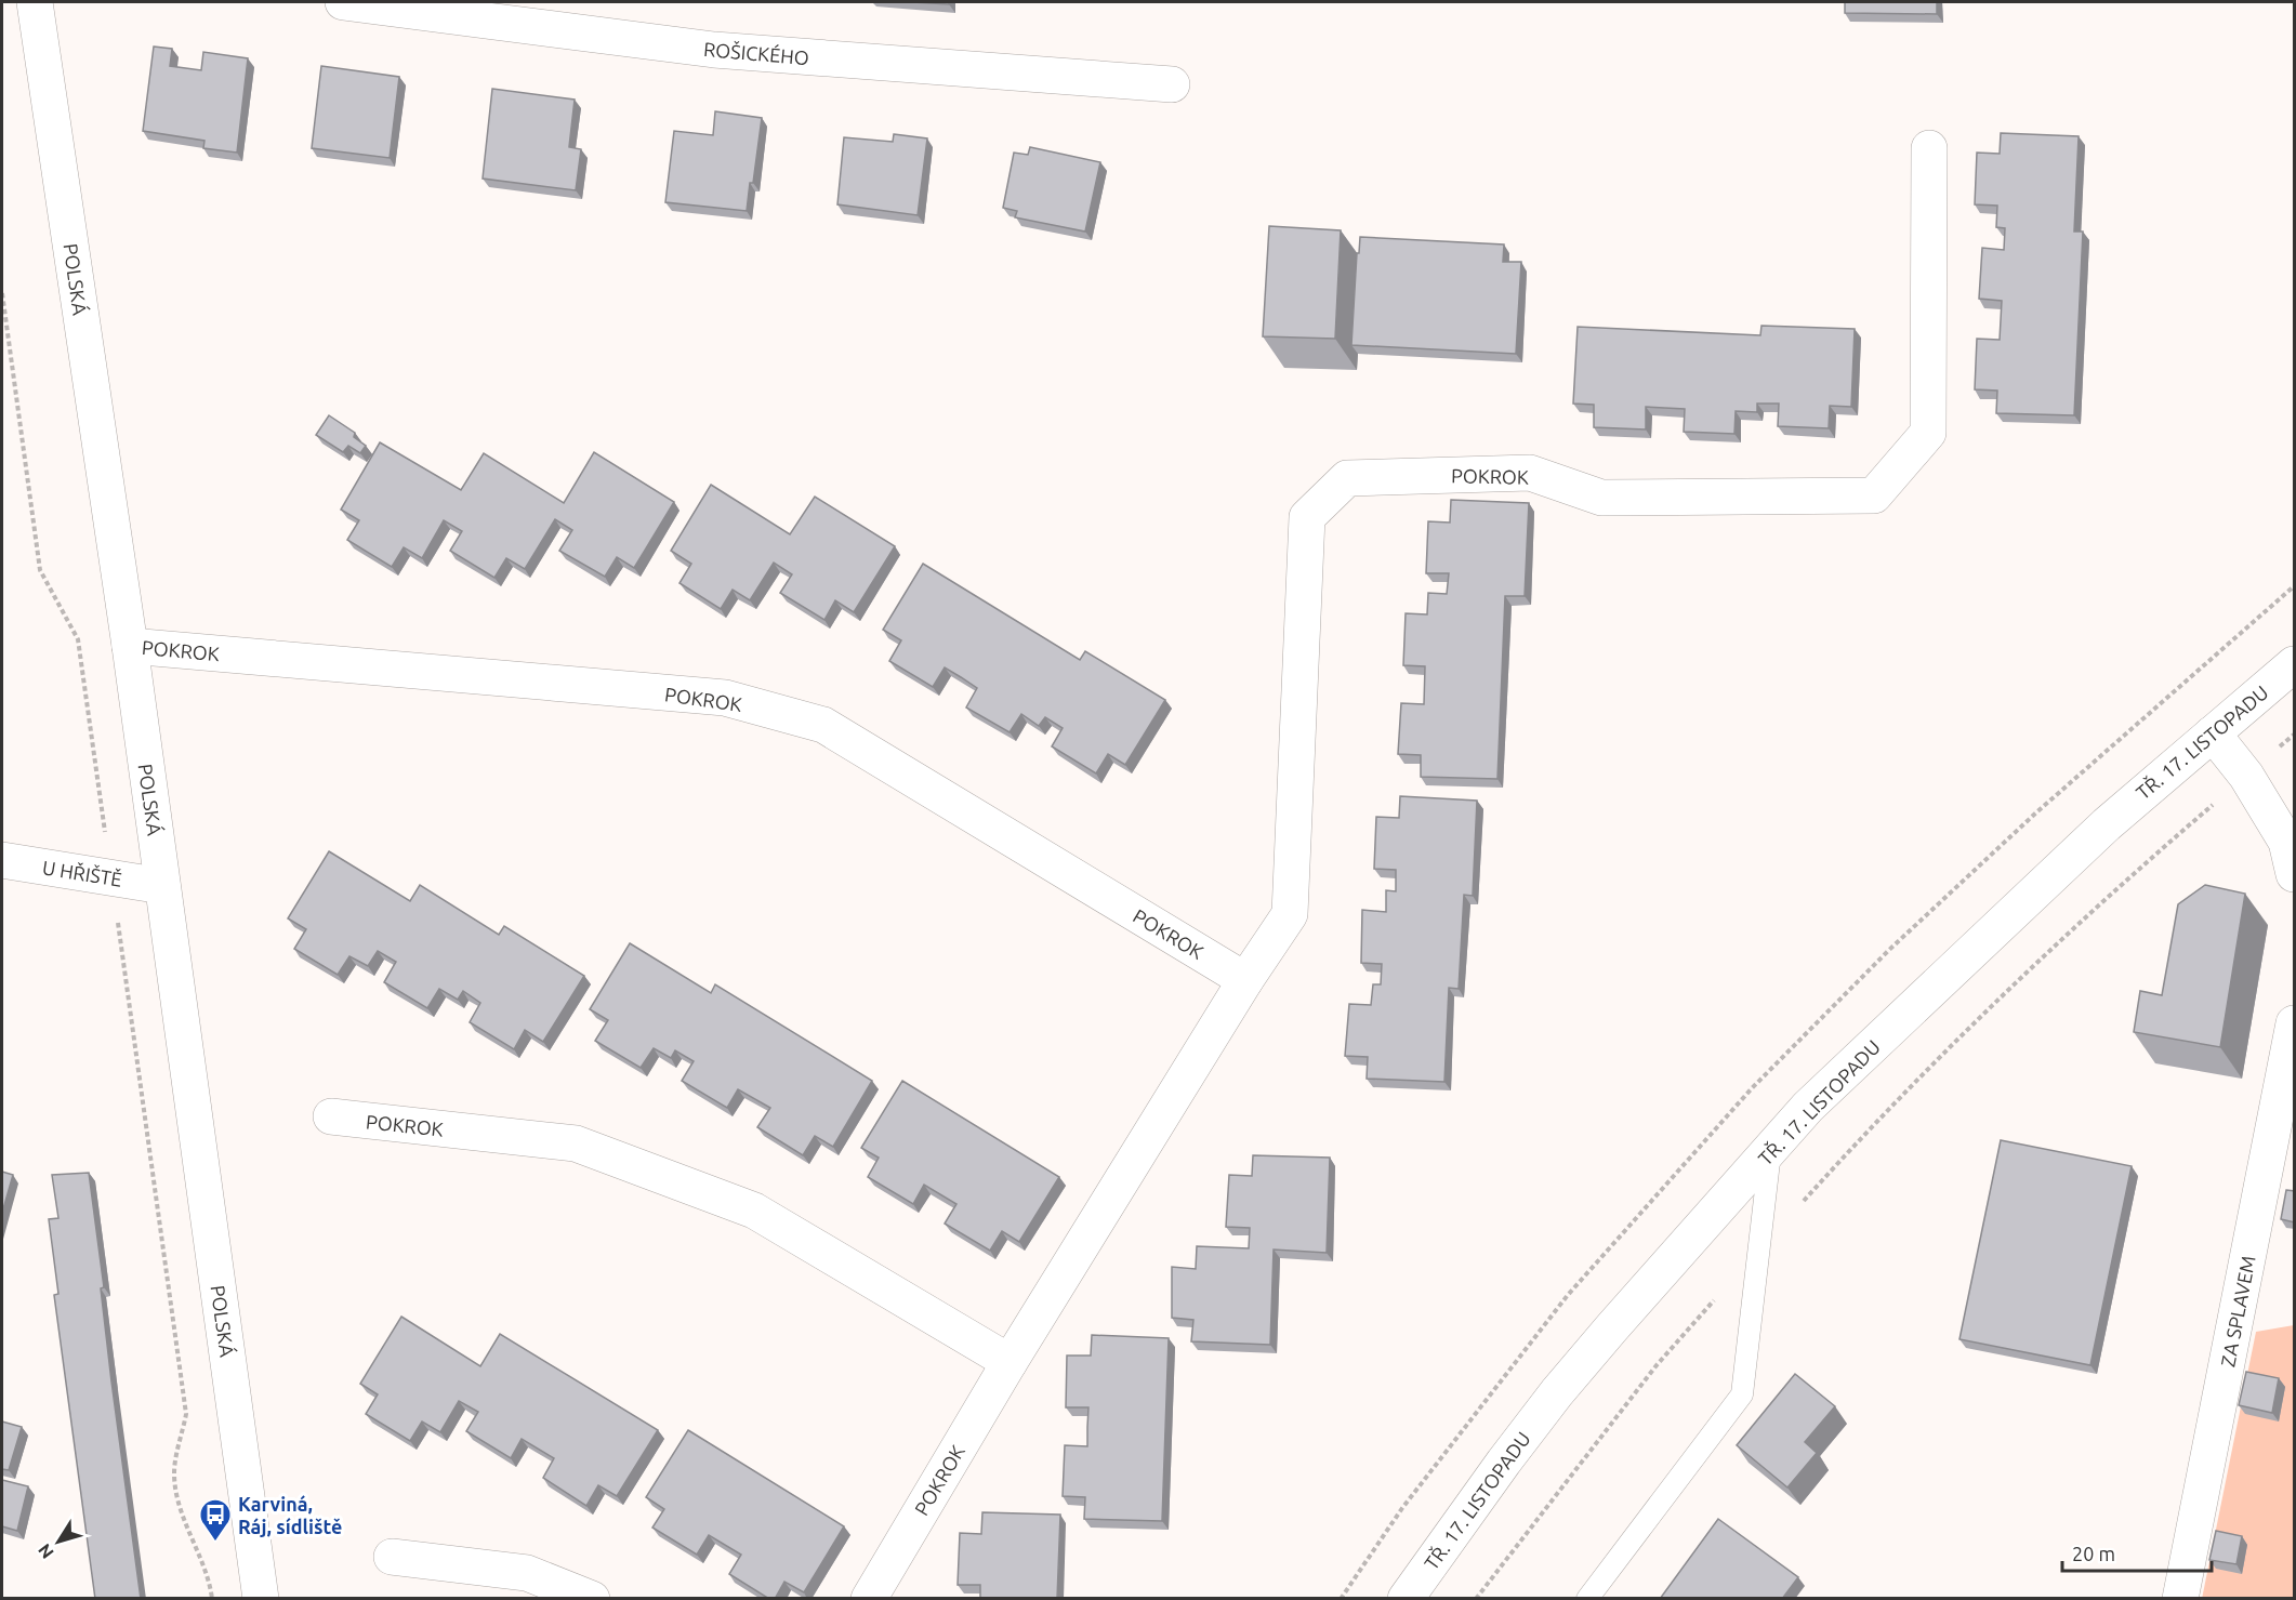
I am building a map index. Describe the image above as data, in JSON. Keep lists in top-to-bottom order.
{
  "streets": {
    "street": [
      "ROŠICKÉHO",
      "POLSKÁ",
      "POKROK",
      "TŘ. 17. LISTOPADU",
      "U HŘIŠTĚ",
      "ZA SPLAVEM"
    ]
  },
  "crossings": [
    ["POLSKÁ", "POKROK"],
    ["POLSKÁ", "U HŘIŠTĚ"]
  ],
  "places": {
    "bus stop": ["Karviná, Ráj, sídliště"]
  },
  "scale_bar": "20 m",
  "north": "bottom left"
}
